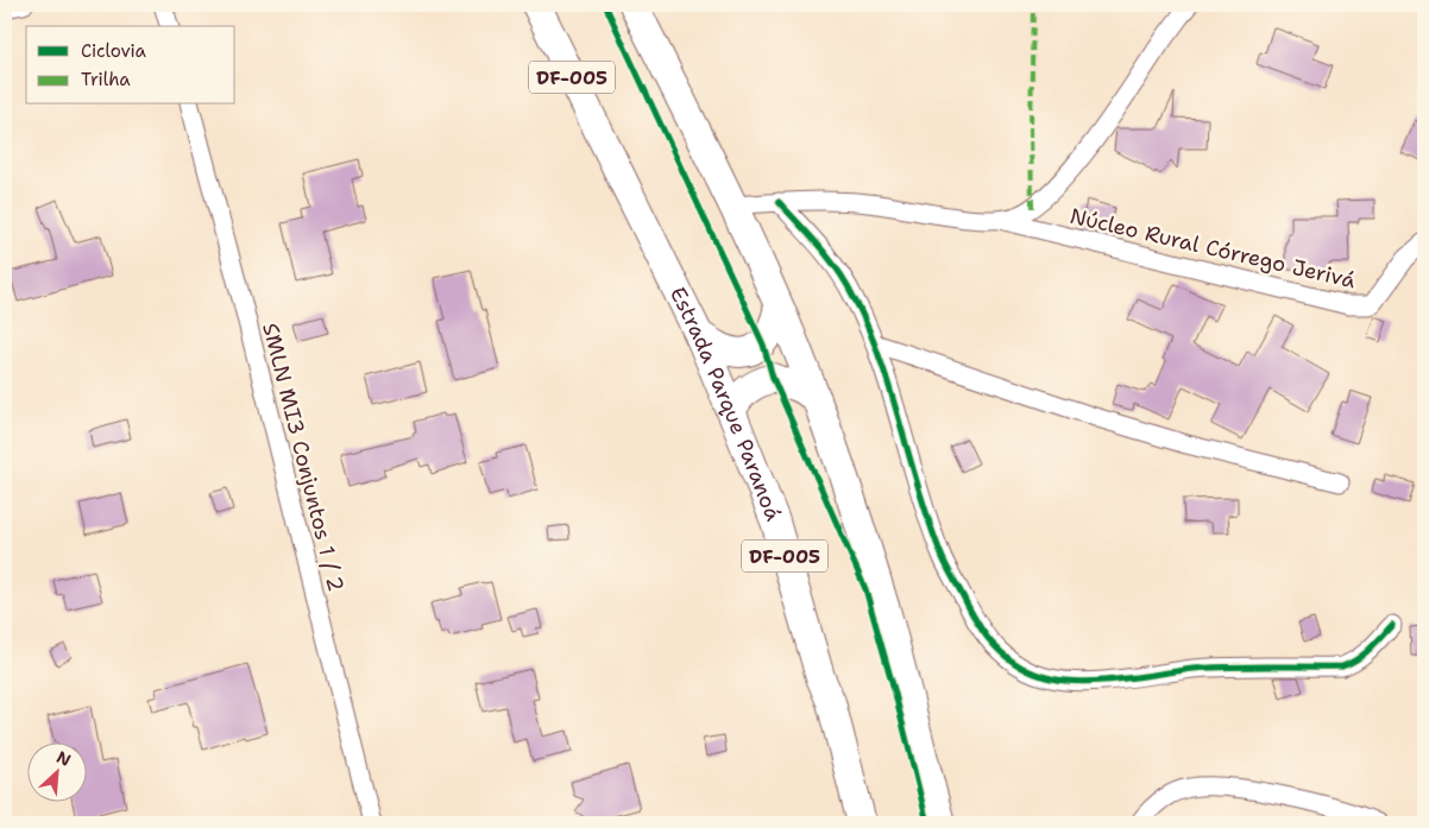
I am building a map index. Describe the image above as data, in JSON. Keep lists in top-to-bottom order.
{
  "streets": {
    "main road": ["DF-005", "Estrada Parque Paranoá"],
    "street": ["Núcleo Rural Córrego Jerivá", "SMLN MI3 Conjuntos 1 / 2"]
  },
  "legend": ["Ciclovia", "Trilha"],
  "north": "top right"
}
